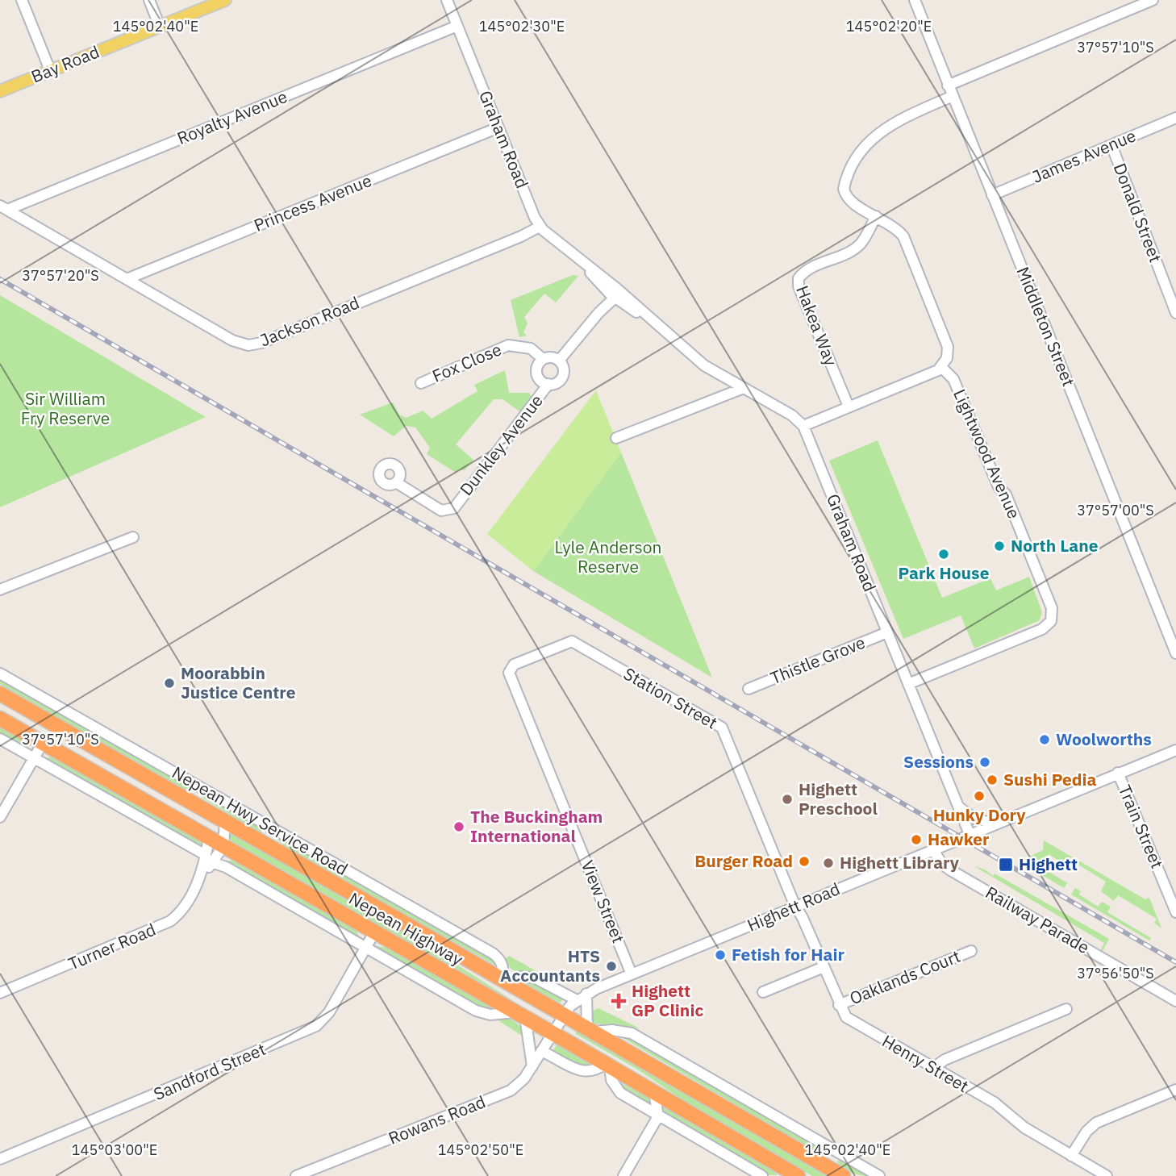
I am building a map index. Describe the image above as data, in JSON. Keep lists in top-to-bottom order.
{
  "streets": {
    "highway": ["Nepean Highway"],
    "main road": ["Bay Road"],
    "street": [
      "Royalty Avenue",
      "Graham Road",
      "James Avenue",
      "Princess Avenue",
      "Donald Street",
      "Jackson Road",
      "Hakea Way",
      "Middleton Street",
      "Fox Close",
      "Dunkley Avenue",
      "Lightwood Avenue",
      "Thistle Grove",
      "Station Street",
      "Nepean Hwy Service Road",
      "Train Street",
      "View Street",
      "Highett Road",
      "Railway Parade",
      "Turner Road",
      "Oaklands Court",
      "Henry Street",
      "Sandford Street",
      "Rowans Road"
    ]
  },
  "crossings": [
    ["Royalty Avenue", "Graham Road"],
    ["Royalty Avenue", "Jackson Road"],
    ["Graham Road", "Princess Avenue"],
    ["Graham Road", "Jackson Road"],
    ["Graham Road", "Lightwood Avenue"],
    ["Graham Road", "Thistle Grove"],
    ["Graham Road", "Highett Road"],
    ["James Avenue", "Donald Street"],
    ["James Avenue", "Middleton Street"],
    ["Princess Avenue", "Jackson Road"],
    ["Fox Close", "Dunkley Avenue"],
    ["Station Street", "View Street"],
    ["Station Street", "Highett Road"],
    ["Station Street", "Henry Street"],
    ["Nepean Hwy Service Road", "Nepean Highway"],
    ["Train Street", "Highett Road"],
    ["View Street", "Highett Road"],
    ["Highett Road", "Railway Parade"],
    ["Highett Road", "Nepean Highway"],
    ["Highett Road", "Henry Street"],
    ["Highett Road", "Rowans Road"],
    ["Nepean Highway", "Turner Road"],
    ["Nepean Highway", "Sandford Street"],
    ["Nepean Highway", "Rowans Road"],
    ["Oaklands Court", "Henry Street"]
  ],
  "parks": ["Sir William Fry Reserve", "Lyle Anderson Reserve"],
  "places": {
    "other": [
      "North Lane",
      "Park House",
      "Moorabbin Justice Centre",
      "Woolworths",
      "Sessions",
      "Sushi Pedia",
      "Hunky Dory",
      "Highett Preschool",
      "The Buckingham International",
      "Hawker",
      "Burger Road",
      "Highett Library",
      "Fetish for Hair",
      "HTS Accountants"
    ],
    "transit": ["Highett"],
    "health": ["Highett GP Clinic"]
  },
  "coordinates": [
    "145°02'40\"E",
    "145°02'30\"E",
    "145°02'20\"E",
    "37°57'10\"S",
    "37°57'20\"S",
    "37°57'00\"S",
    "37°56'50\"S",
    "145°03'00\"E",
    "145°02'50\"E"
  ]
}
